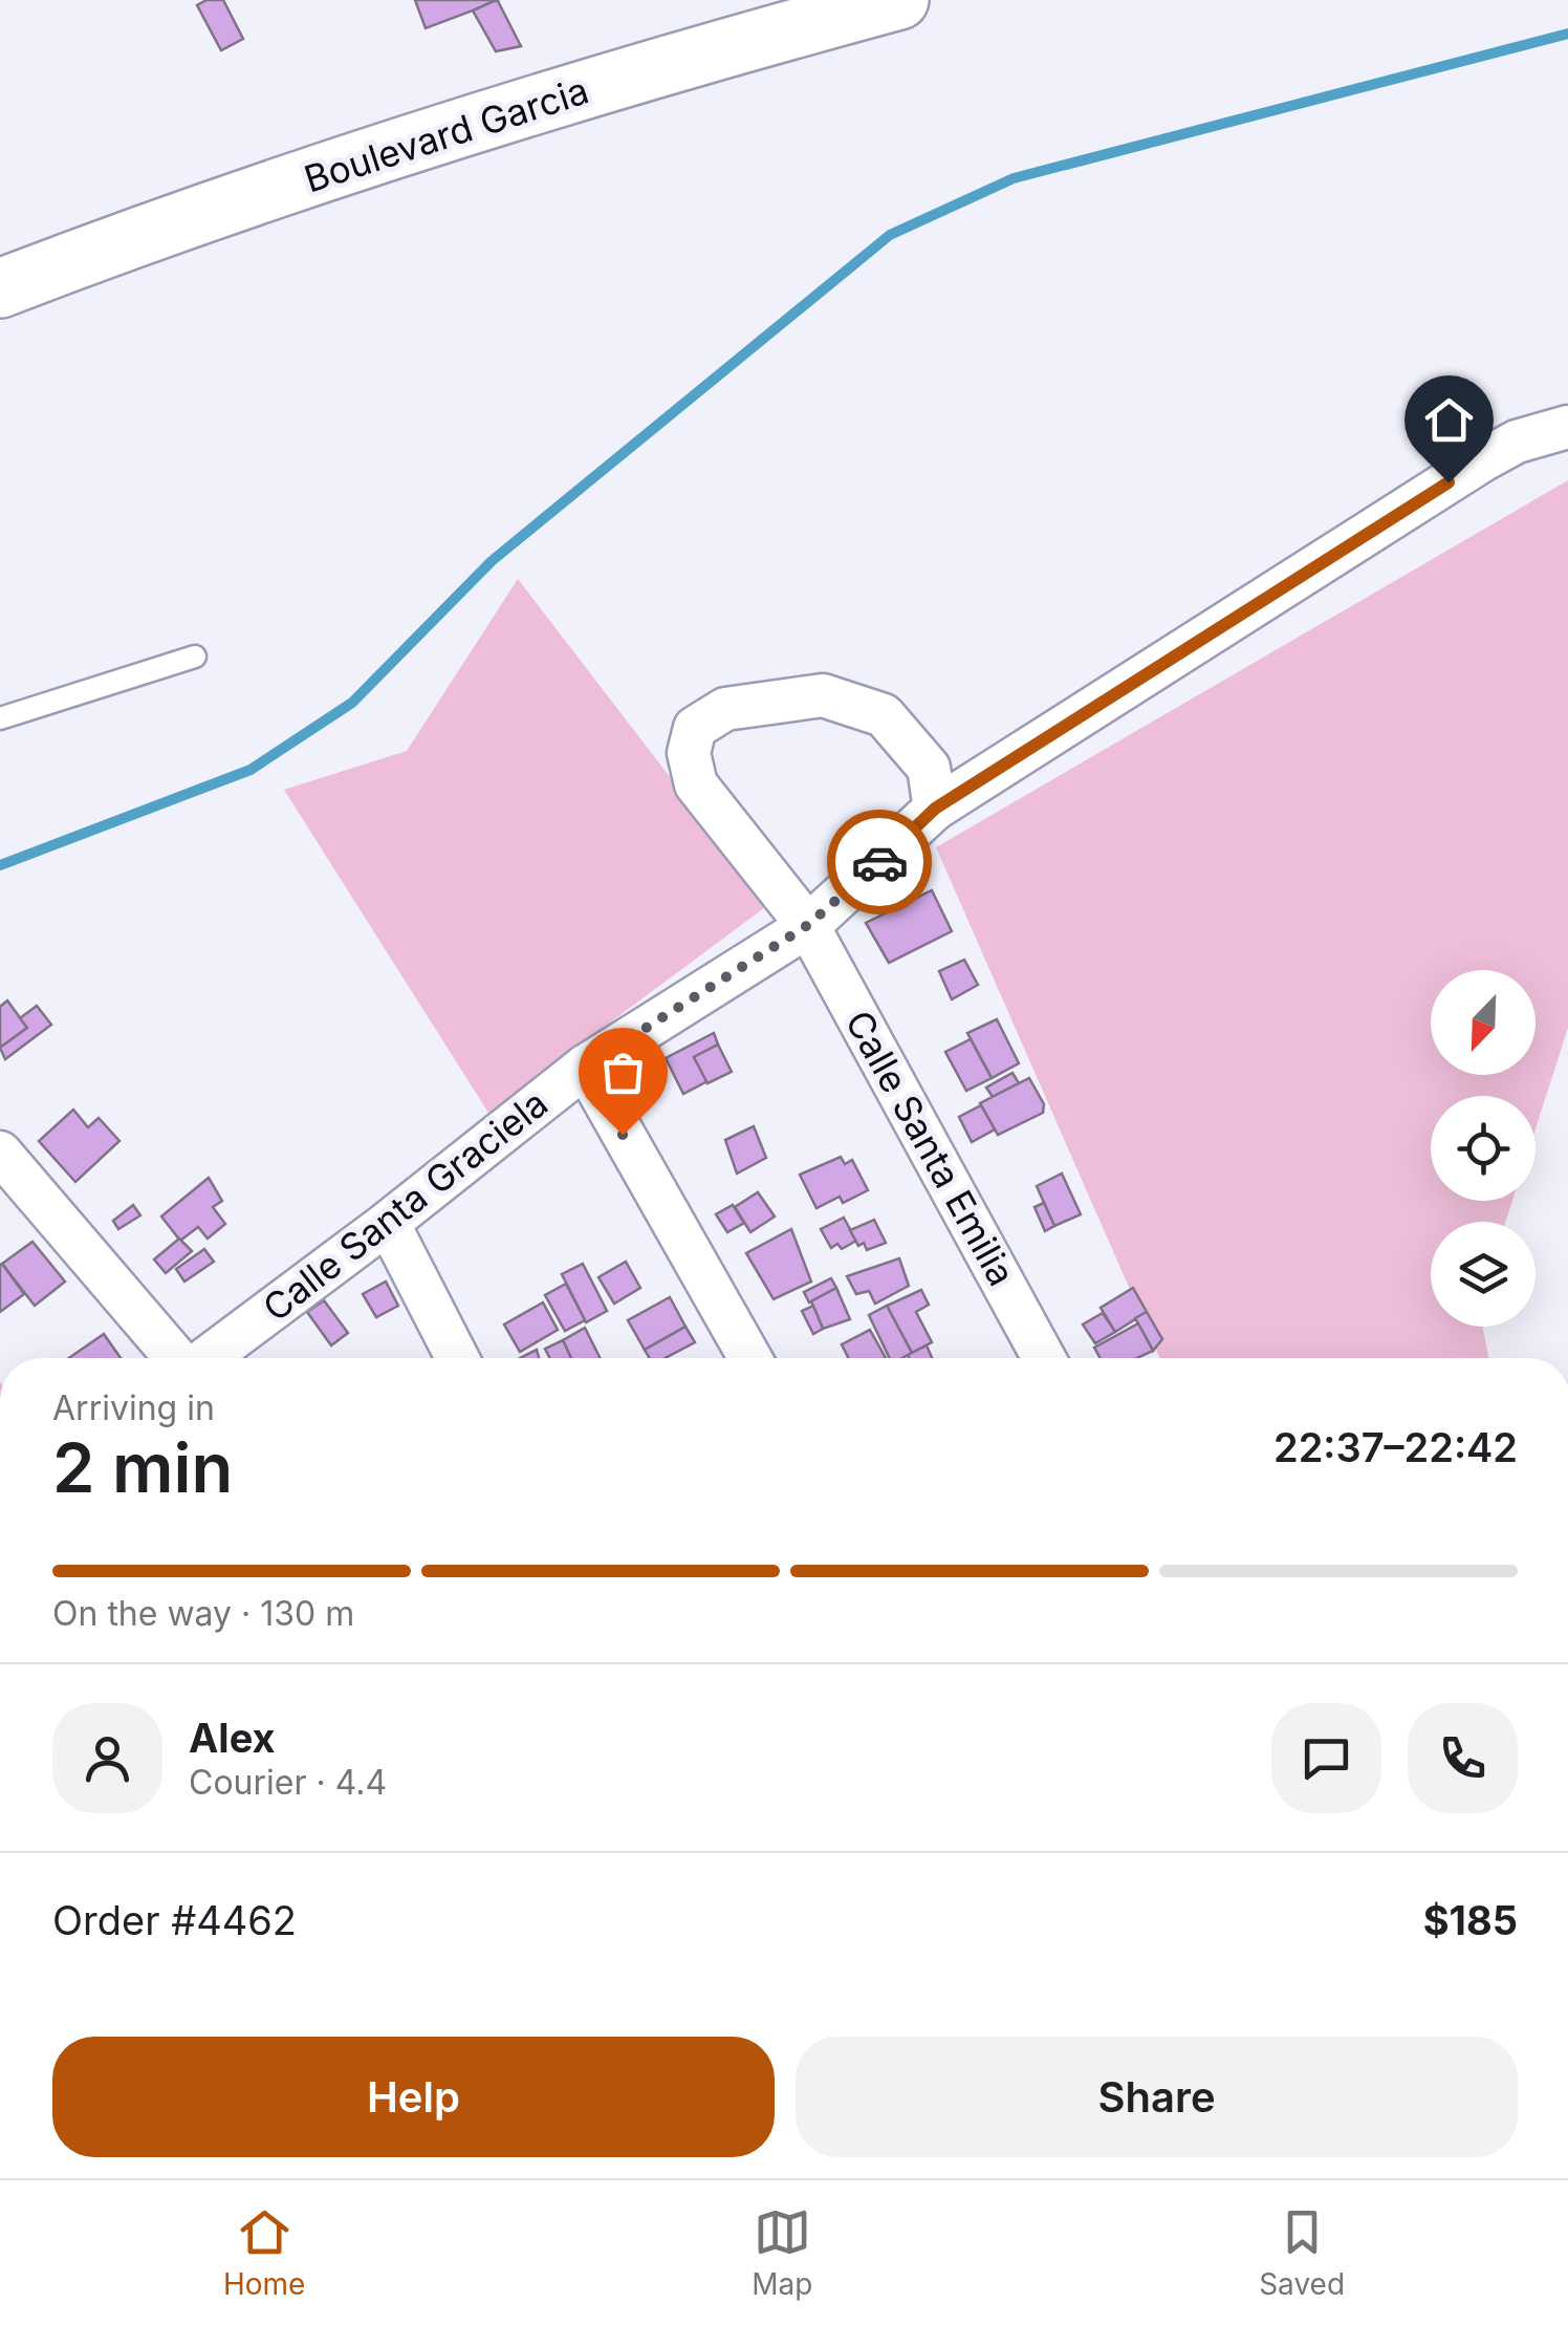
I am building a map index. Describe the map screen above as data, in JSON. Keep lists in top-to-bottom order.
{
  "streets": {
    "main road": ["Boulevard Garcia"],
    "street": ["Calle Santa Emilia", "Calle Santa Graciela"]
  },
  "crossings": [
    ["Calle Santa Emilia", "Calle Santa Graciela"]
  ],
  "north": "bottom left",
  "page": {
    "heading": ["2 min", "Arriving in", "22:37–22:42"],
    "panel": [
      "Alex",
      "Courier · 4.4",
      "Order #4462",
      "$185"
    ],
    "bar": "On the way · 130 m",
    "buttons": ["Help", "Share"],
    "tabs": ["Home", "Map", "Saved"]
  }
}
